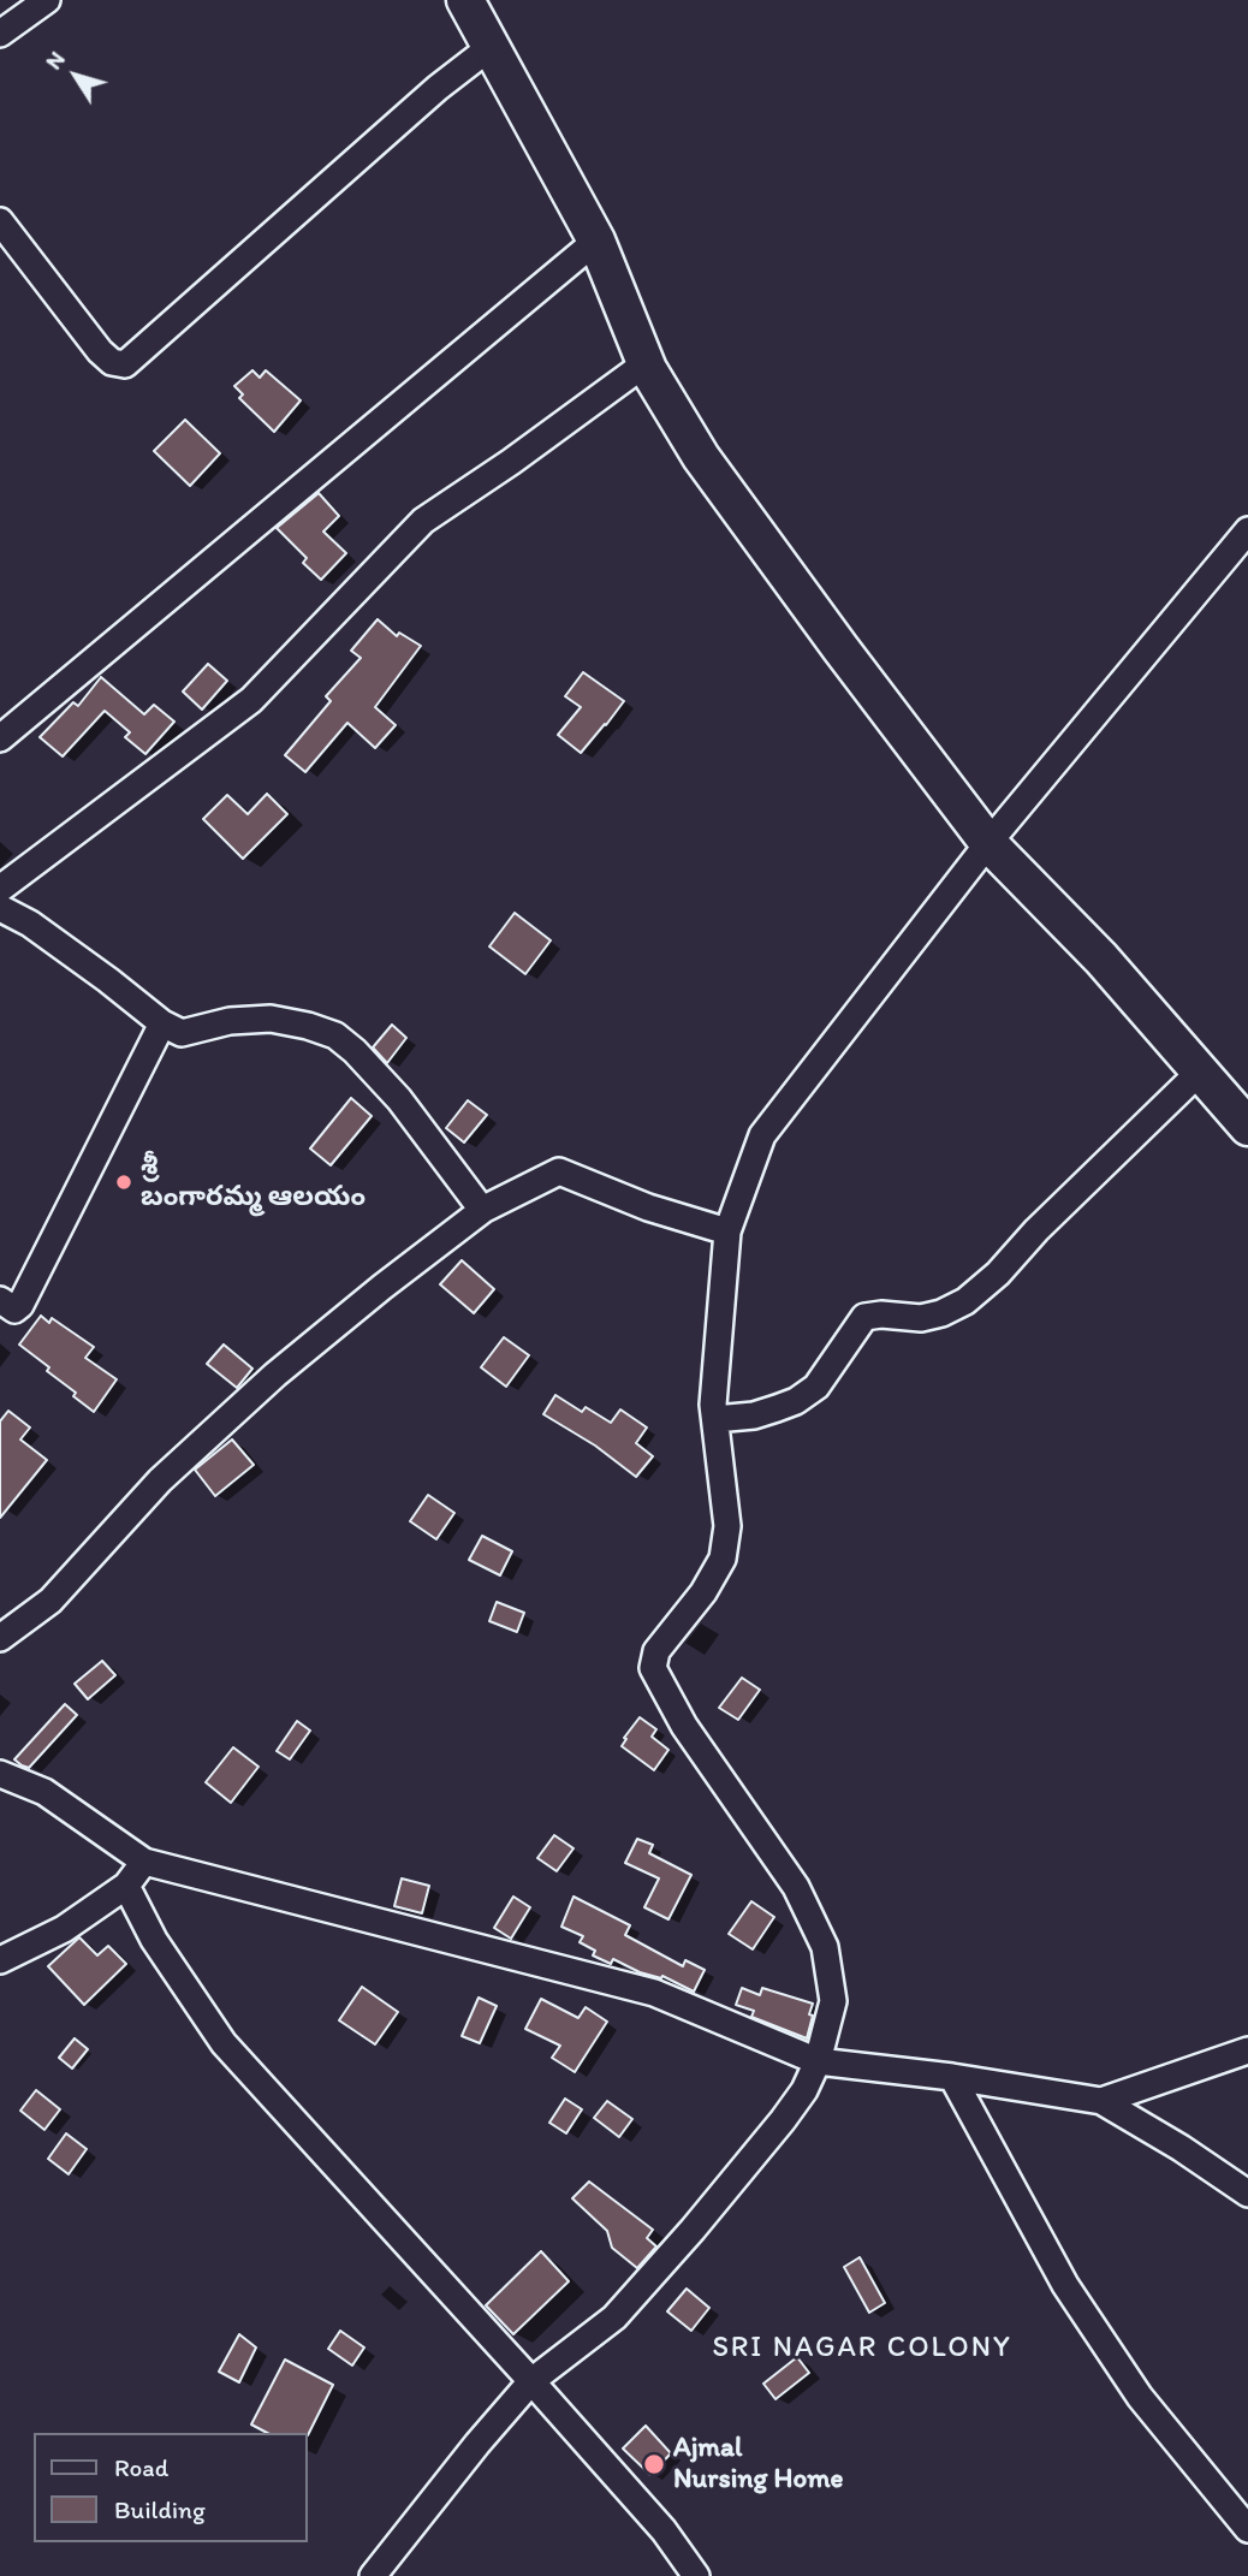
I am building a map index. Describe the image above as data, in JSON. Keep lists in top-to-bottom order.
{
  "districts": ["SRI NAGAR COLONY"],
  "places": ["శ్రీ బంగారమ్మ ఆలయం", "Ajmal Nursing Home"],
  "legend": ["Road", "Building"],
  "north": "top left"
}
